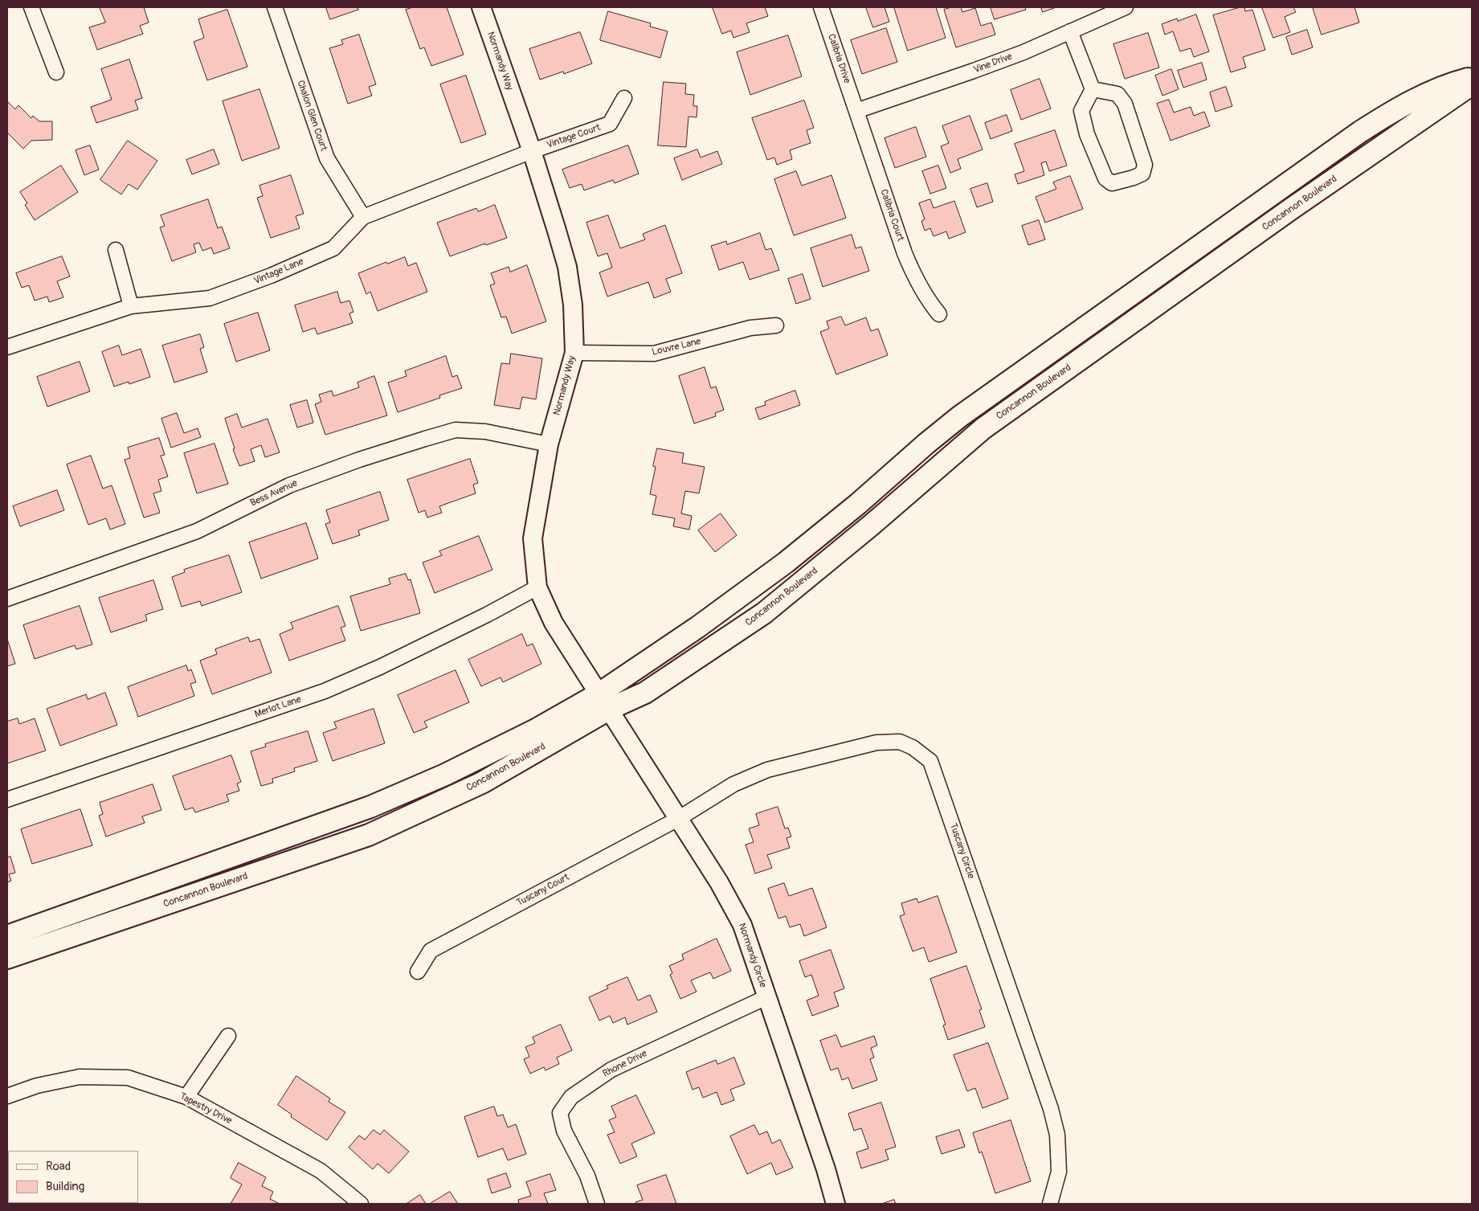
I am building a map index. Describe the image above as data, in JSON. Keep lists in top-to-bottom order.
{
  "streets": {
    "main road": ["Concannon Boulevard"],
    "street": [
      "Calibria Drive",
      "Normandy Way",
      "Vine Drive",
      "Chalon Glen Court",
      "Vintage Court",
      "Calibria Court",
      "Vintage Lane",
      "Louvre Lane",
      "Bess Avenue",
      "Merlot Lane",
      "Tuscany Circle",
      "Tuscany Court",
      "Normandy Circle",
      "Rhone Drive",
      "Tapestry Drive"
    ]
  },
  "crossings": [
    ["Calibria Drive", "Vine Drive"],
    ["Calibria Drive", "Calibria Court"],
    ["Normandy Way", "Vintage Court"],
    ["Normandy Way", "Concannon Boulevard"],
    ["Normandy Way", "Vintage Lane"],
    ["Normandy Way", "Louvre Lane"],
    ["Normandy Way", "Bess Avenue"],
    ["Normandy Way", "Merlot Lane"],
    ["Normandy Way", "Normandy Circle"],
    ["Vine Drive", "Calibria Court"],
    ["Chalon Glen Court", "Vintage Lane"],
    ["Vintage Court", "Vintage Lane"],
    ["Concannon Boulevard", "Normandy Circle"],
    ["Tuscany Circle", "Tuscany Court"],
    ["Tuscany Circle", "Normandy Circle"],
    ["Tuscany Court", "Normandy Circle"],
    ["Normandy Circle", "Rhone Drive"]
  ],
  "legend": ["Road", "Building"]
}
